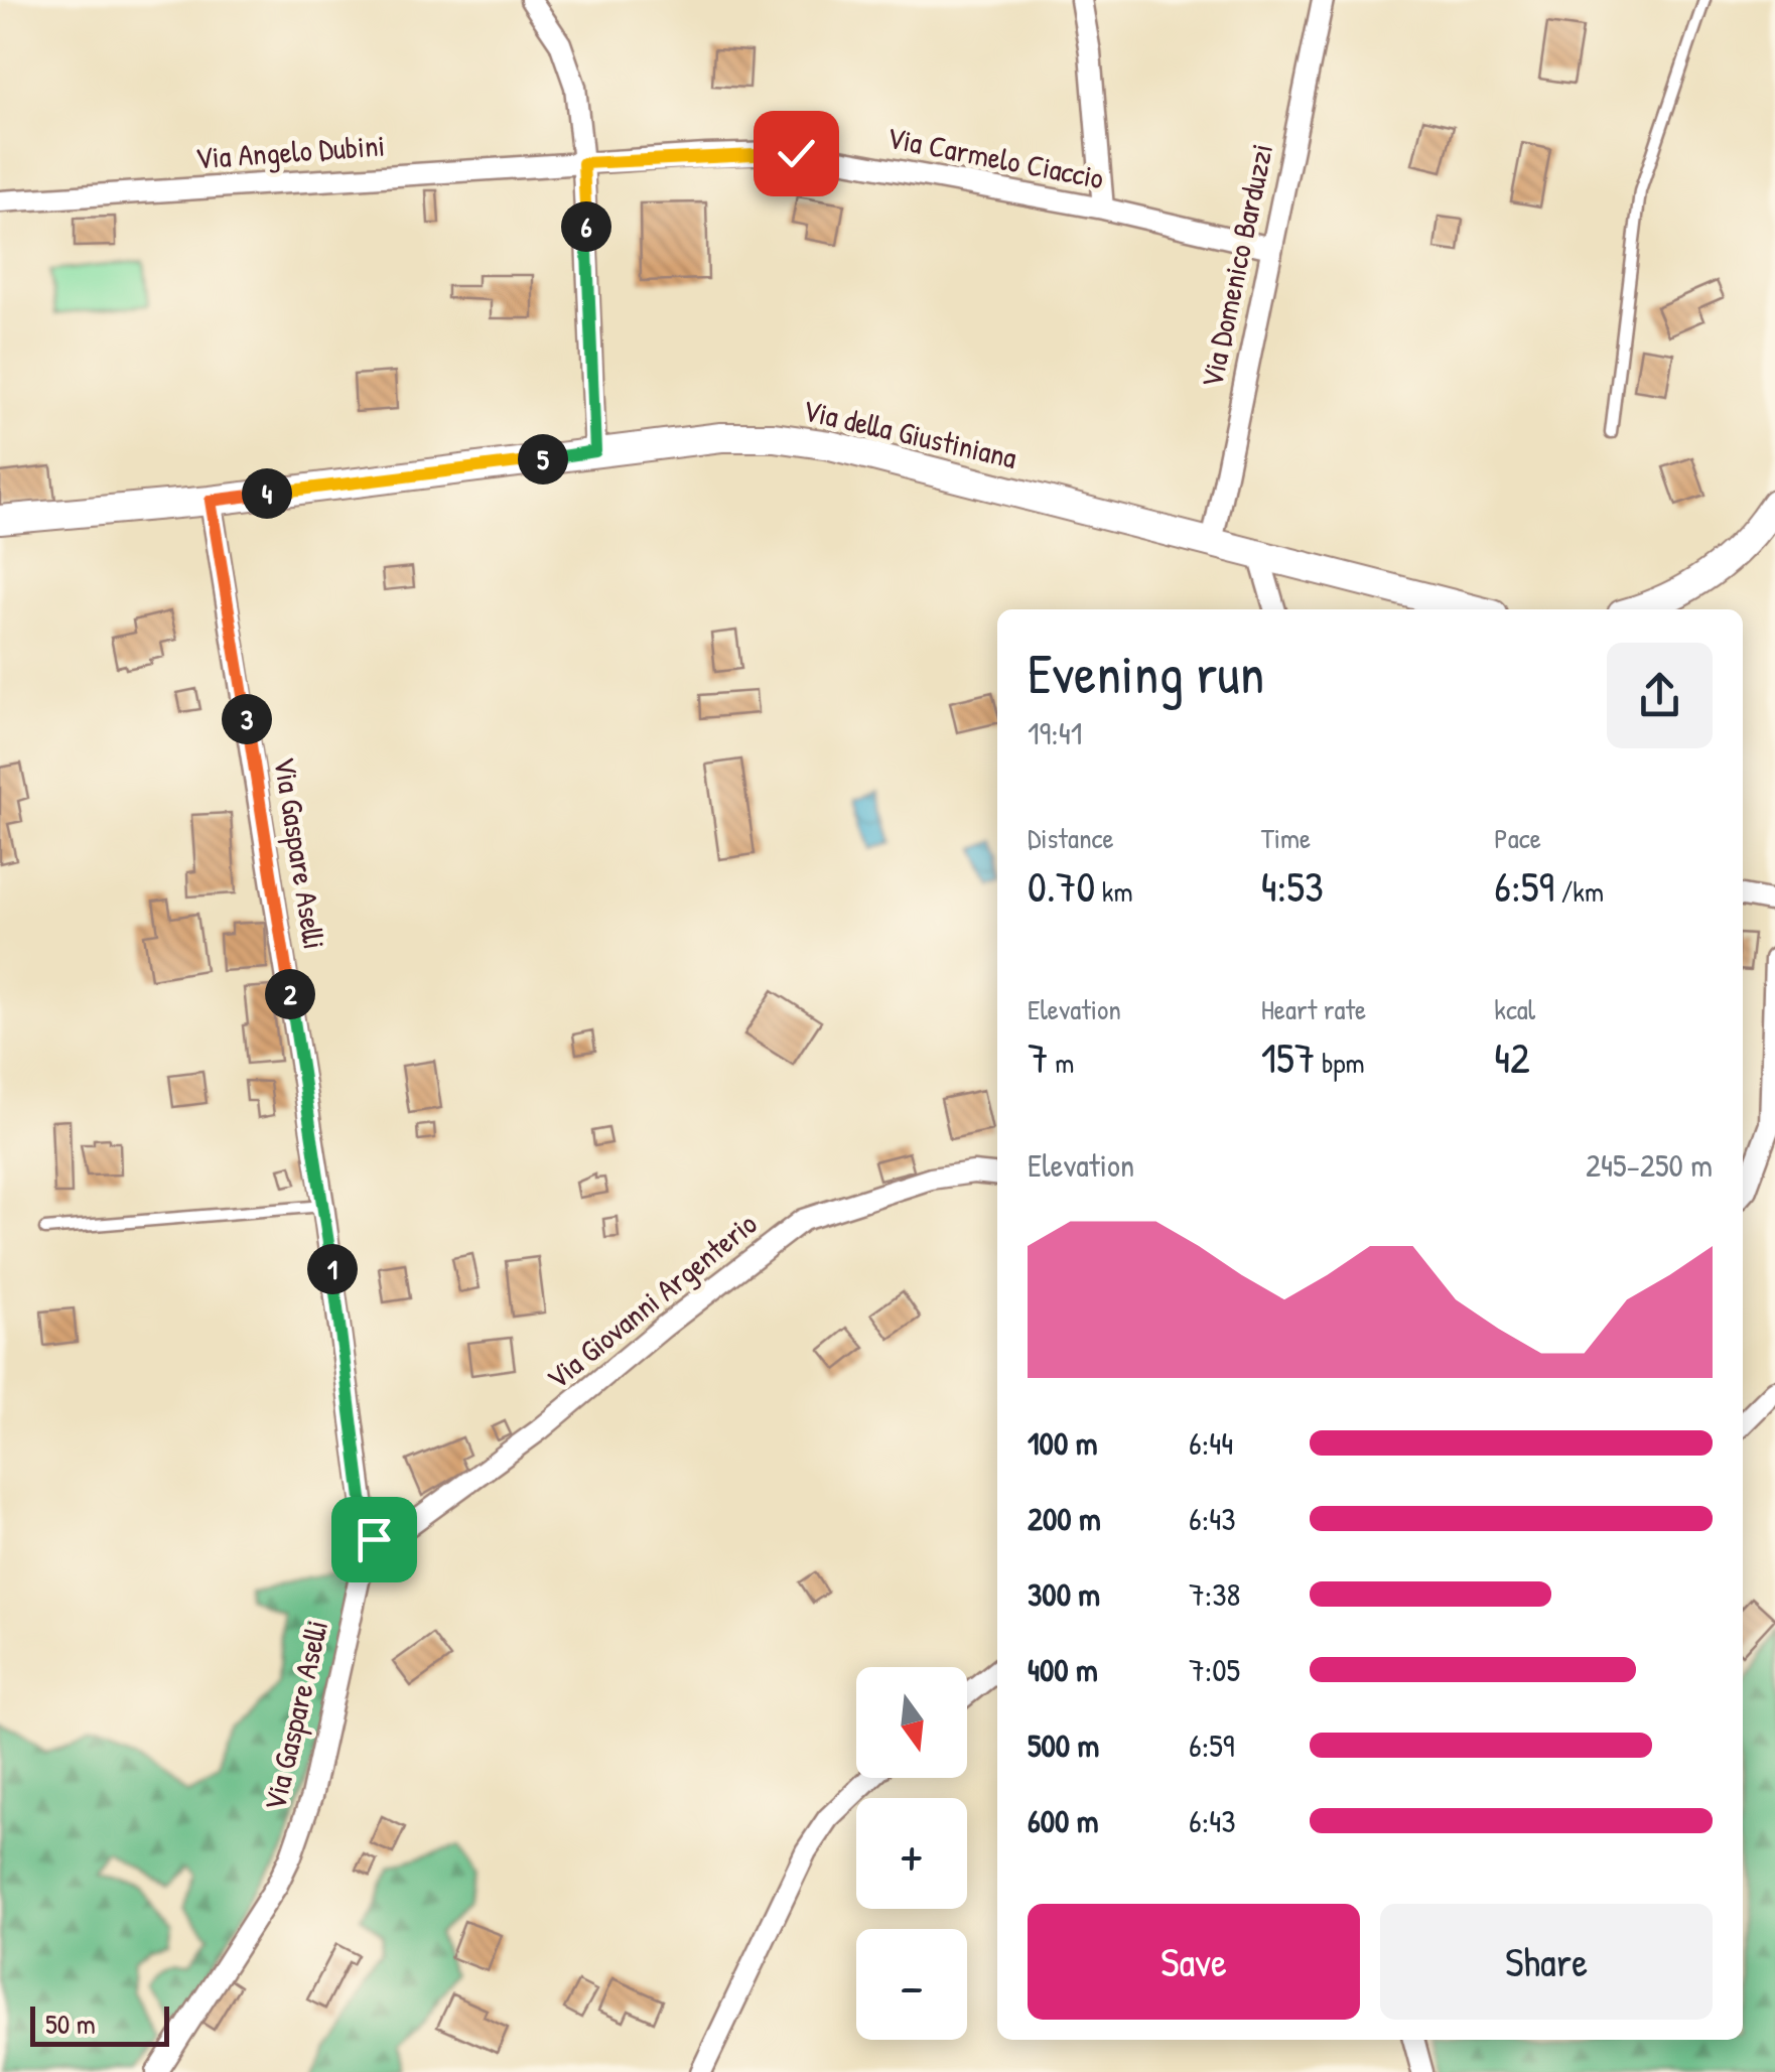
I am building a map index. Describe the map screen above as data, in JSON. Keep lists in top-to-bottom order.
{
  "streets": {
    "street": [
      "Via Angelo Dubini",
      "Via Carmelo Ciaccio",
      "Via Domenico Barduzzi",
      "Via della Giustiniana",
      "Via Gaspare Aselli",
      "Via Giovanni Argenterio"
    ]
  },
  "crossings": [
    ["Via Angelo Dubini", "Via Carmelo Ciaccio"],
    ["Via Carmelo Ciaccio", "Via Domenico Barduzzi"],
    ["Via Domenico Barduzzi", "Via della Giustiniana"],
    ["Via della Giustiniana", "Via Gaspare Aselli"],
    ["Via Gaspare Aselli", "Via Giovanni Argenterio"]
  ],
  "scale_bar": "50 m",
  "north": "bottom",
  "page": {
    "pins": [
      "6",
      "5",
      "4",
      "3",
      "2",
      "1"
    ],
    "heading": ["Evening run", "19:41"],
    "stats": [
      ["Distance", "0.70 km"],
      ["Time", "4:53"],
      ["Pace", "6:59 /km"],
      ["Elevation", "7 m"],
      ["Heart rate", "157 bpm"],
      ["kcal", "42"]
    ],
    "chart": ["Elevation", "245–250 m"],
    "list": [
      {
        "name": "100 m",
        "note": "6:44"
      },
      {
        "name": "200 m",
        "note": "6:43"
      },
      {
        "name": "300 m",
        "note": "7:38"
      },
      {
        "name": "400 m",
        "note": "7:05"
      },
      {
        "name": "500 m",
        "note": "6:59"
      },
      {
        "name": "600 m",
        "note": "6:43"
      }
    ],
    "map_buttons": ["+", "−"],
    "buttons": ["Save", "Share"],
    "scale": "50 m"
  }
}
